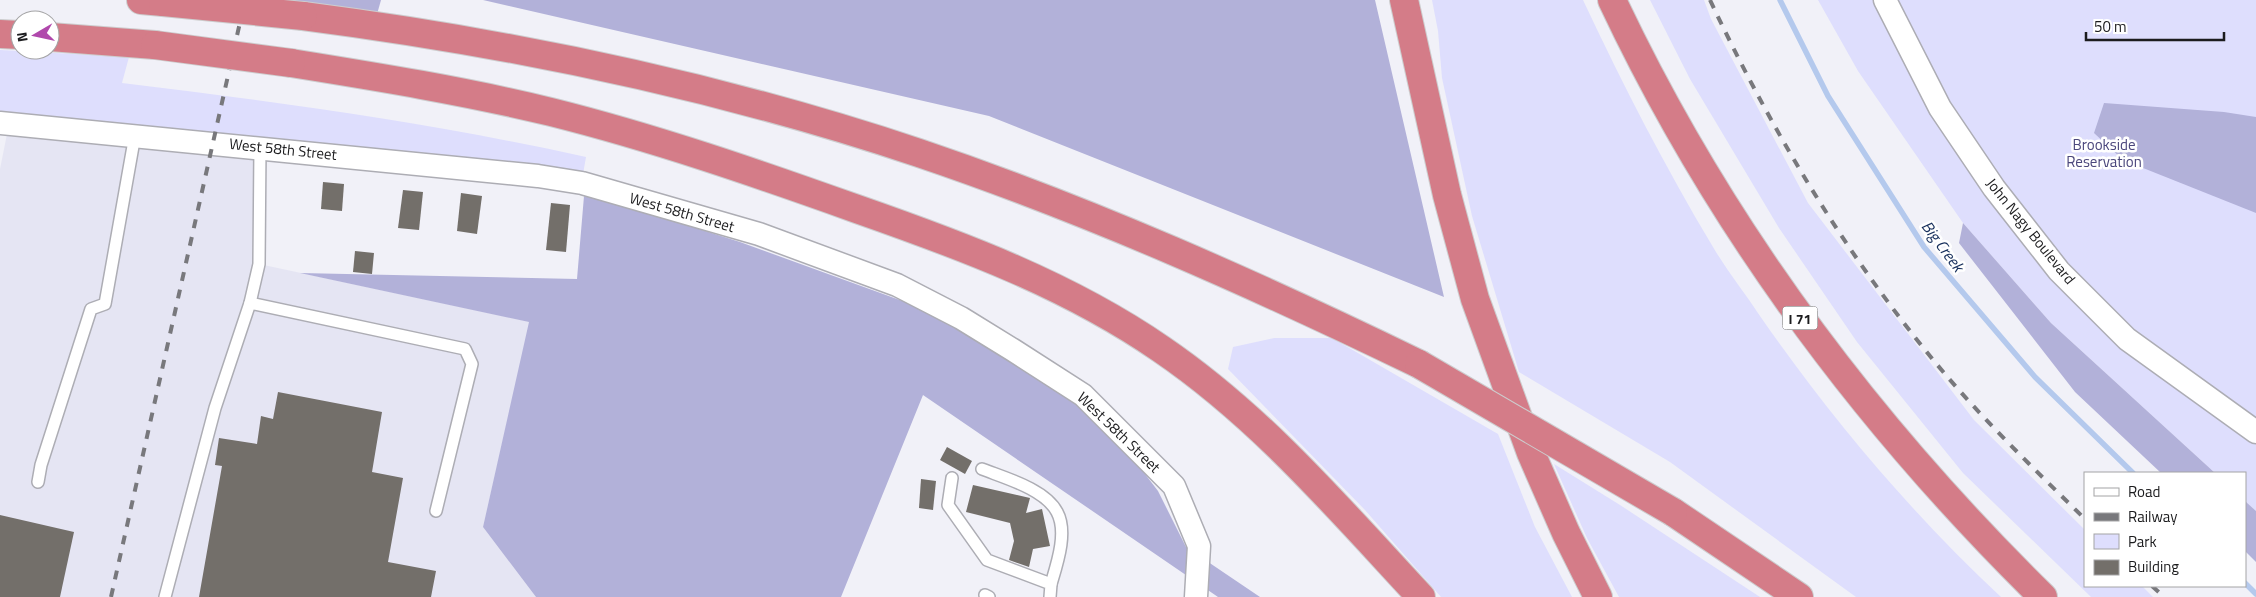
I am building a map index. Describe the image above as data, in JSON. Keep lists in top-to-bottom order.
{
  "streets": {
    "highway": ["I 71"],
    "street": ["West 58th Street", "John Nagy Boulevard"]
  },
  "water": ["Big Creek"],
  "parks": ["Brookside Reservation"],
  "legend": [
    "Road",
    "Railway",
    "Park",
    "Building"
  ],
  "scale_bar": "50 m",
  "north": "left"
}
